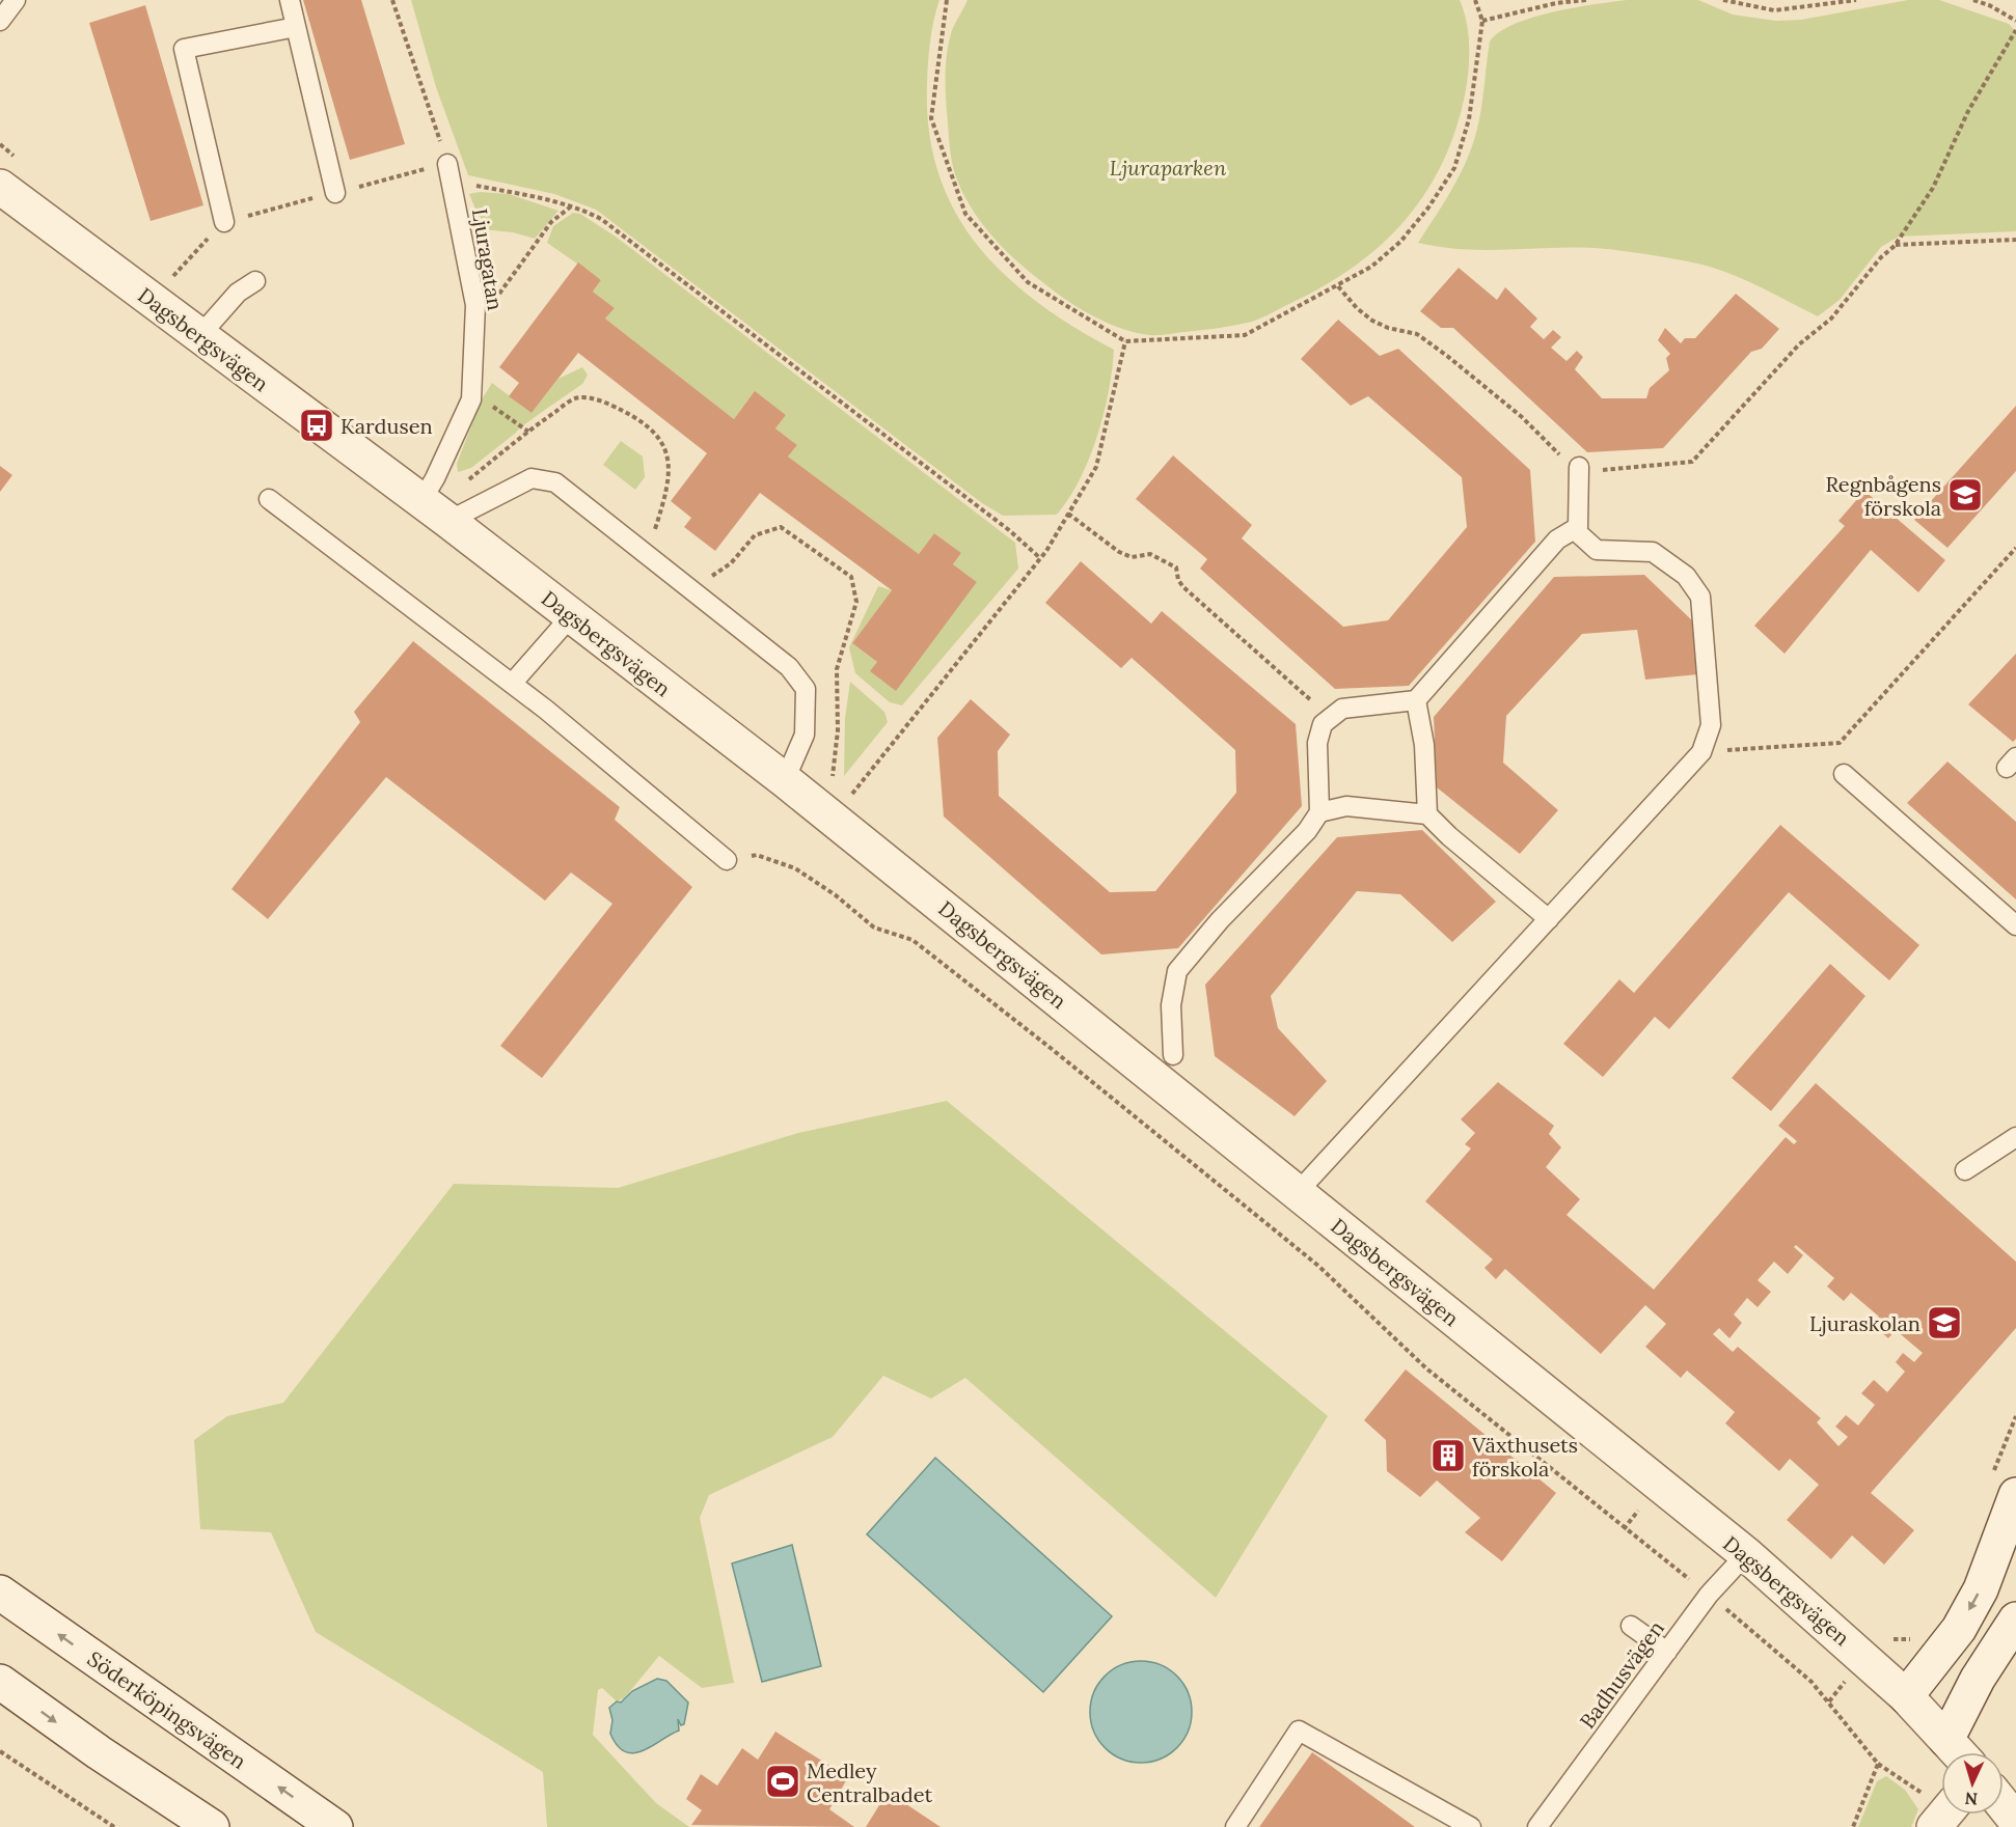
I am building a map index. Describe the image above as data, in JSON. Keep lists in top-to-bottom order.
{
  "streets": {
    "street": ["Dagsbergsvägen", "Söderköpingsvägen"],
    "lane": ["Ljuragatan", "Badhusvägen"]
  },
  "crossings": [
    ["Ljuragatan", "Dagsbergsvägen"],
    ["Dagsbergsvägen", "Badhusvägen"]
  ],
  "parks": ["Ljuraparken"],
  "places": {
    "bus stop": ["Kardusen"],
    "school or university": ["Regnbågens förskola", "Ljuraskolan"],
    "building": ["Växthusets förskola"],
    "sports": ["Medley Centralbadet"]
  },
  "north": "bottom"
}
